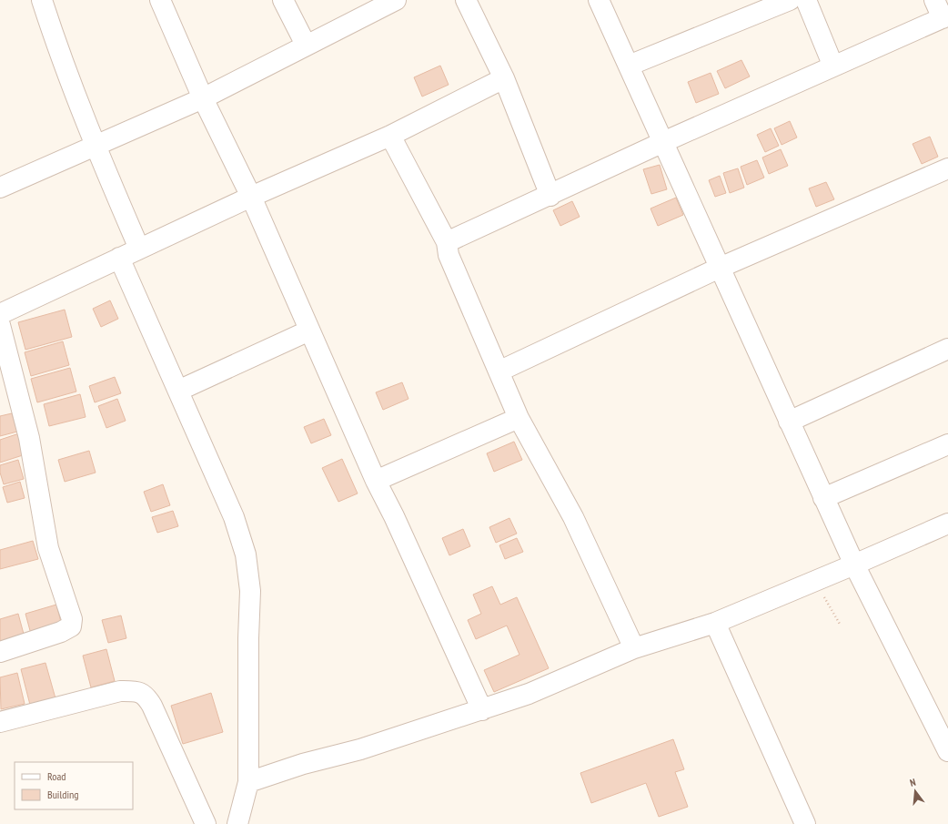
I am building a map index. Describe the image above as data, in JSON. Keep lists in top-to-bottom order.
{
  "legend": ["Road", "Building"],
  "north": "top"
}
